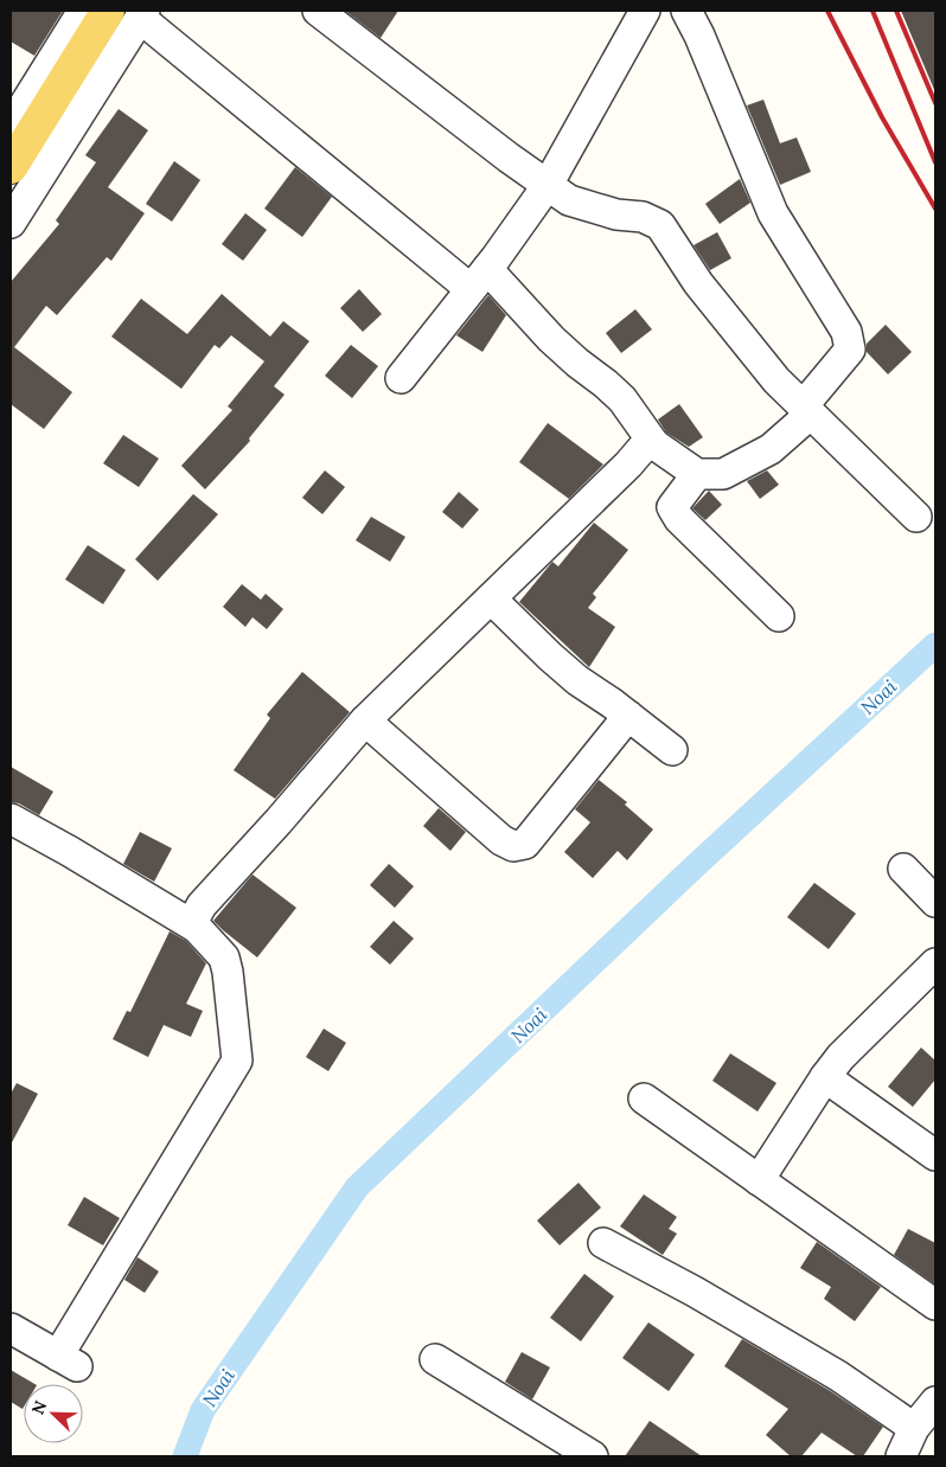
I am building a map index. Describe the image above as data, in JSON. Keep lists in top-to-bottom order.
{
  "water": ["Noai"],
  "north": "top left"
}
